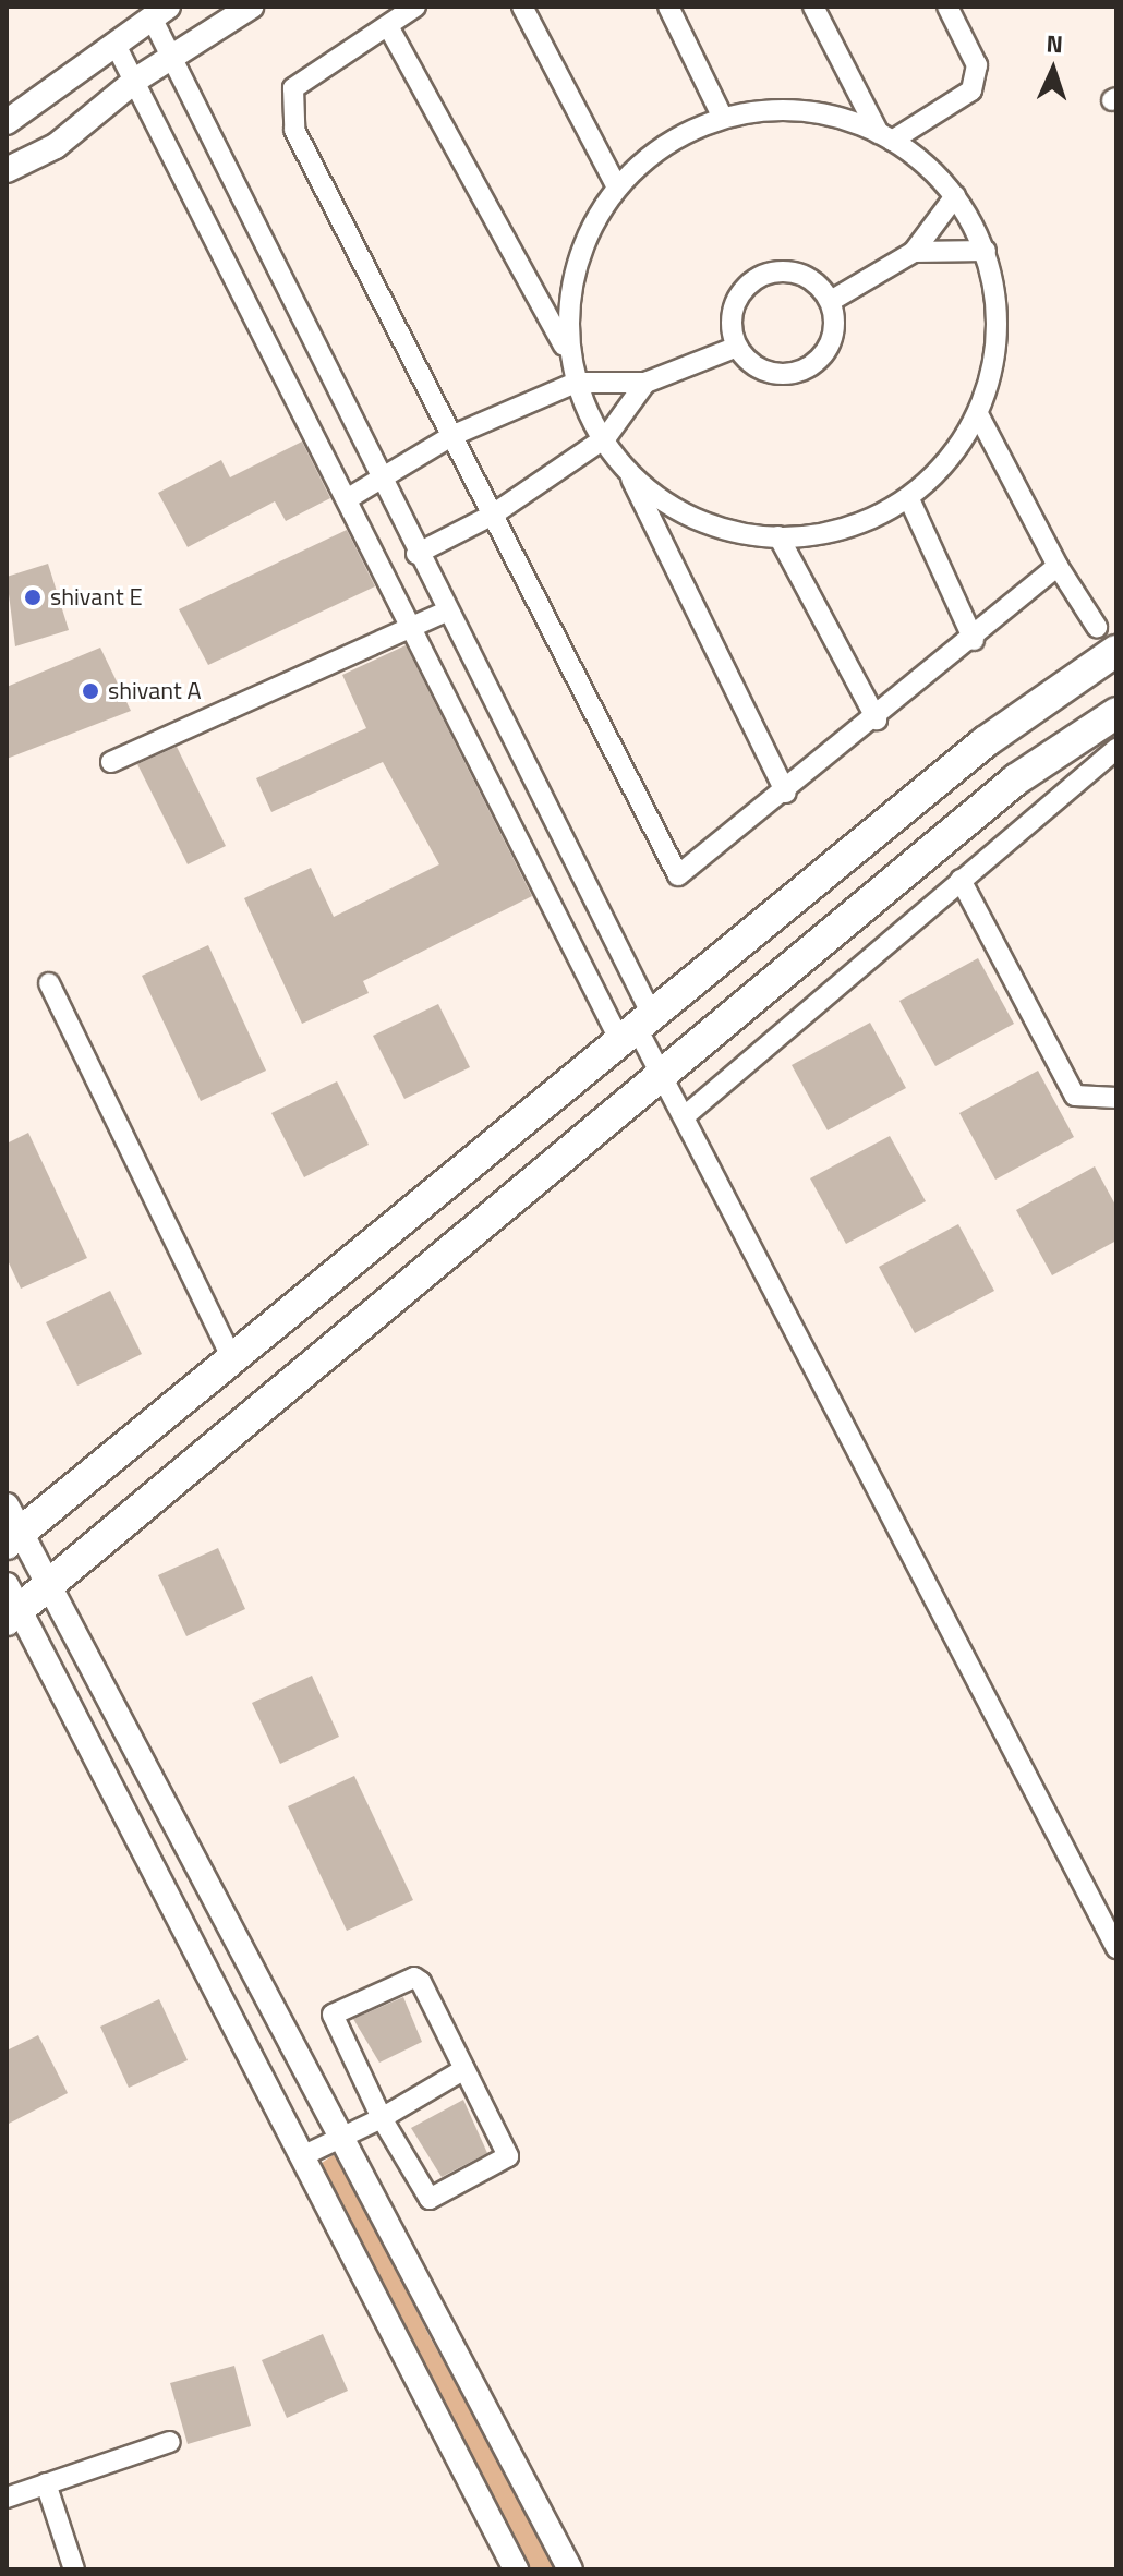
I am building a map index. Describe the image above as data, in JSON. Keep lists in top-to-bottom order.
{
  "places": ["shivant E", "shivant A"],
  "north": "top"
}
